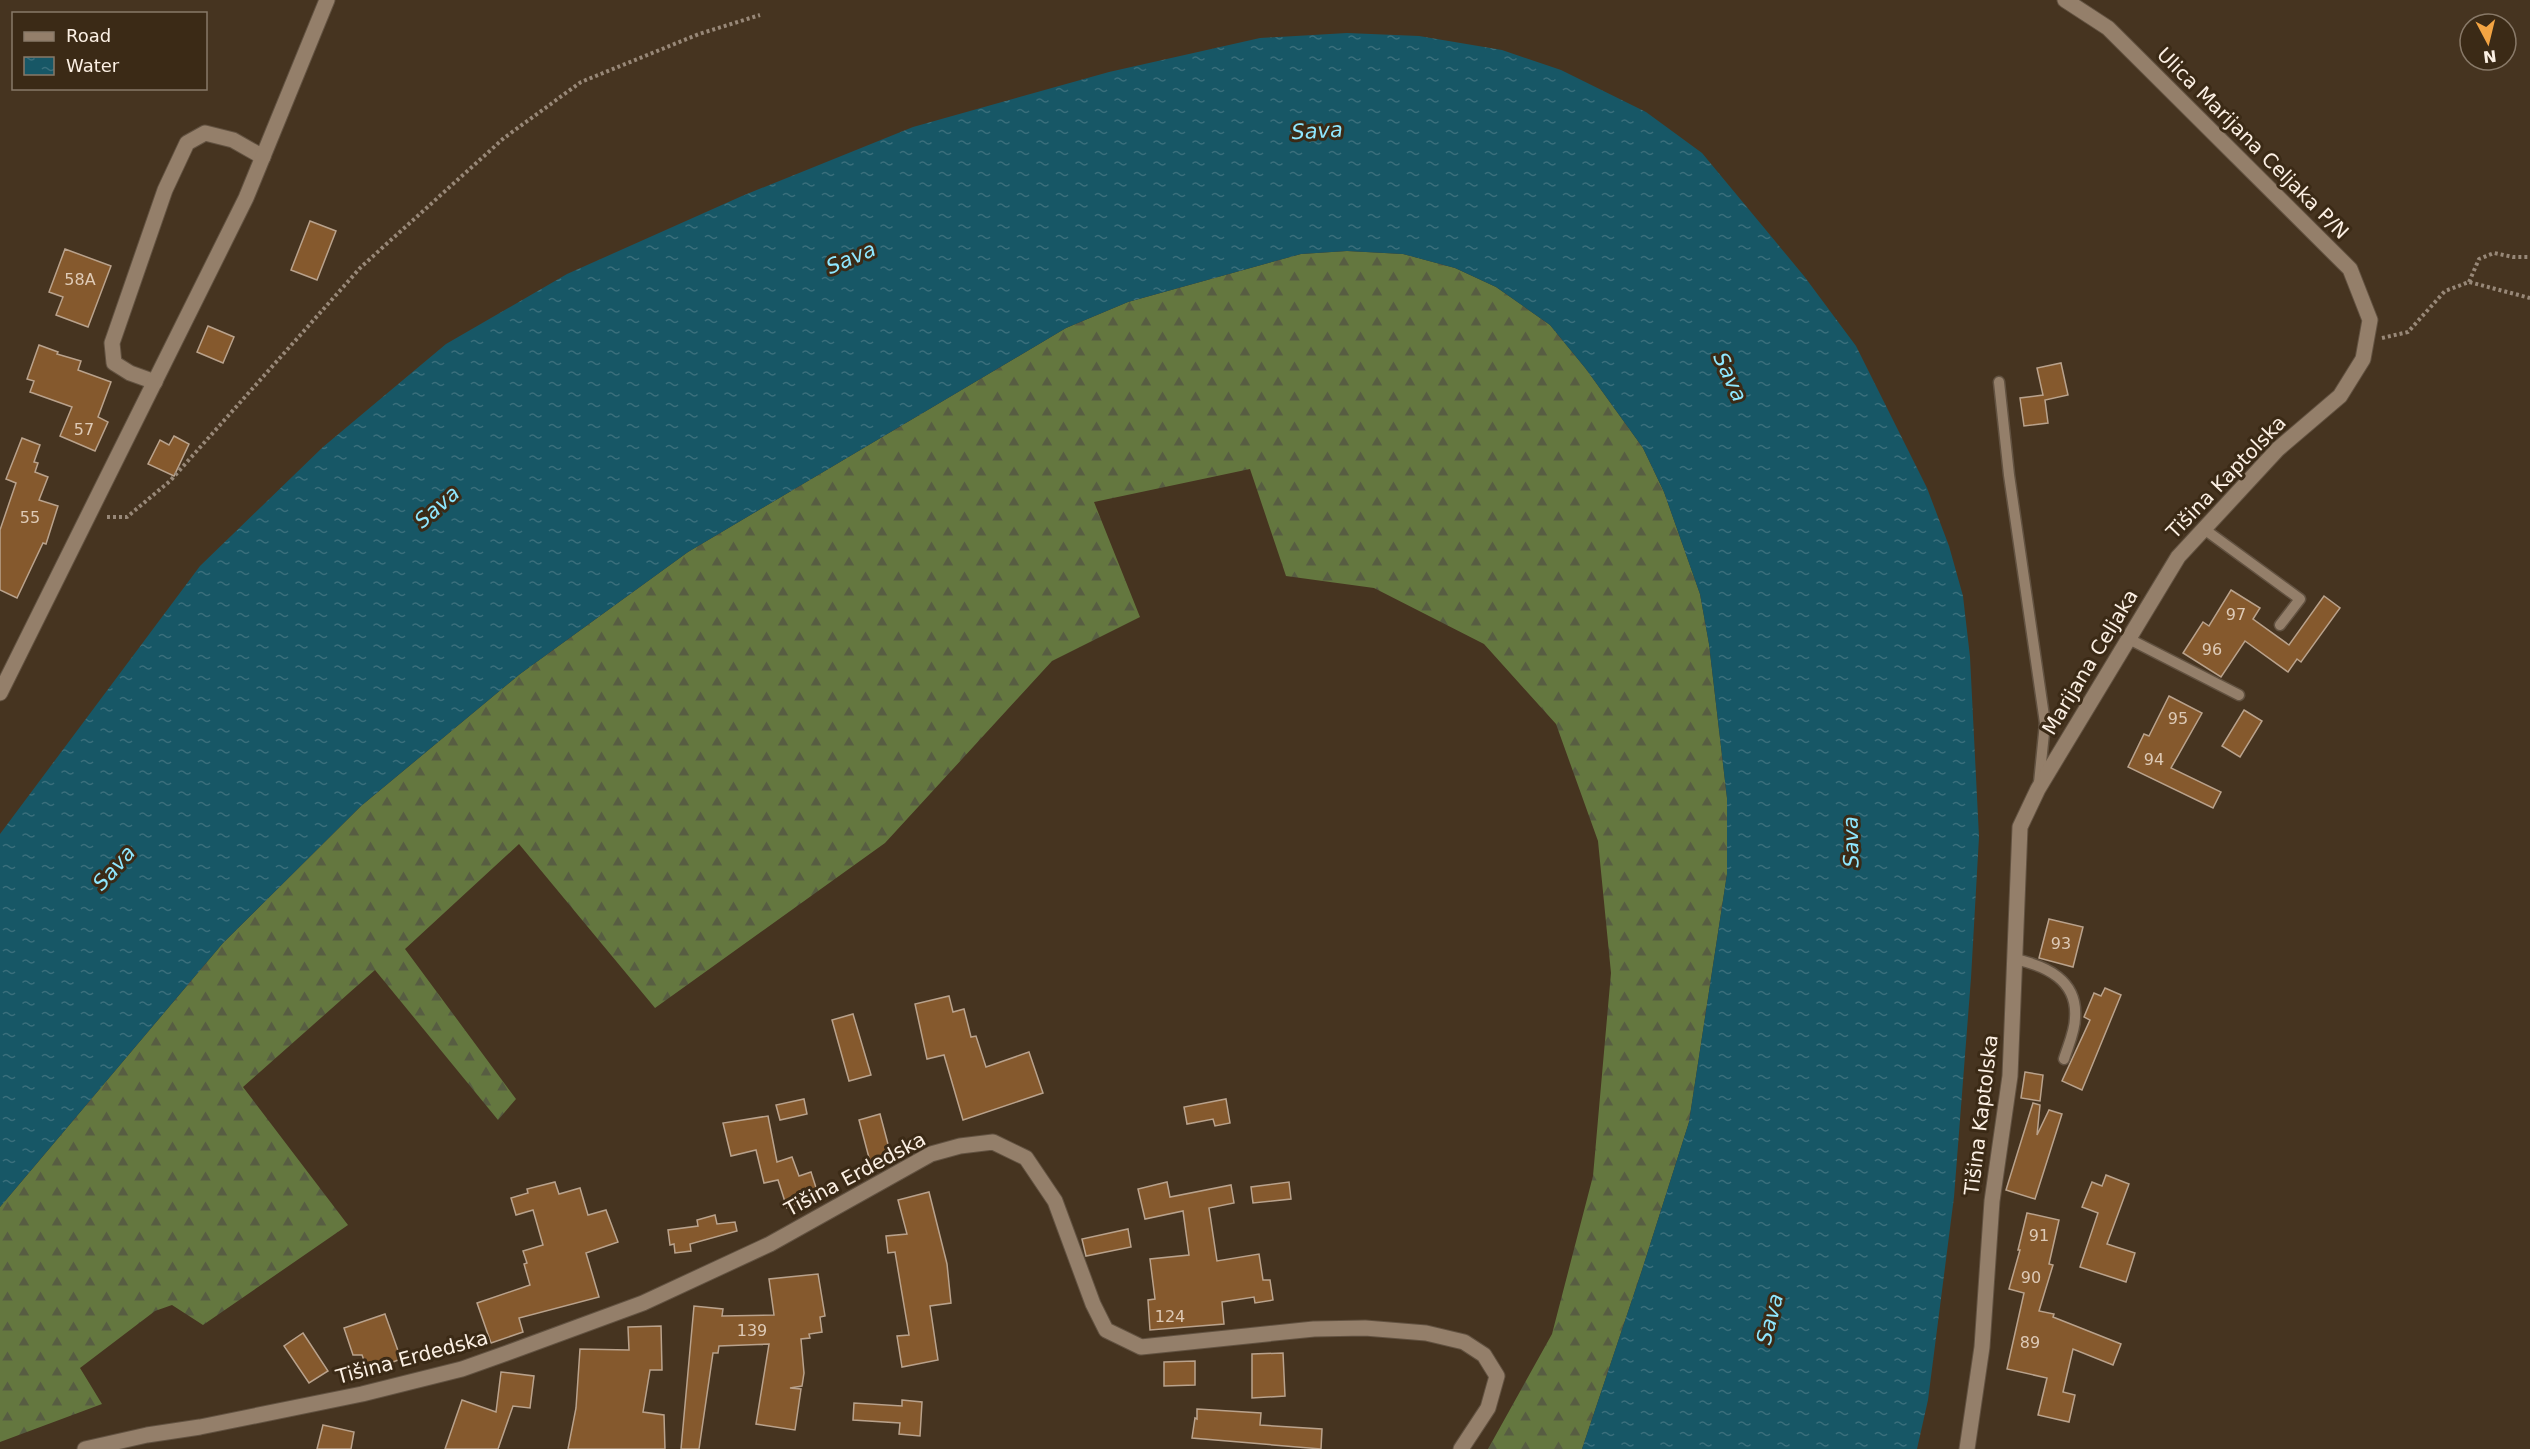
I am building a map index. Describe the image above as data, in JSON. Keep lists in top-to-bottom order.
{
  "streets": {
    "main road": [
      "Ulica Marijana Celjaka P/N",
      "Tišina Kaptolska",
      "Marijana Celjaka",
      "Tišina Erdedska"
    ]
  },
  "crossings": [
    ["Ulica Marijana Celjaka P/N", "Tišina Kaptolska"],
    ["Tišina Kaptolska", "Marijana Celjaka"]
  ],
  "water": ["Sava"],
  "house_numbers": [
    "58A",
    "57",
    "55",
    "97",
    "96",
    "95",
    "94",
    "93",
    "91",
    "90",
    "124",
    "139",
    "89"
  ],
  "legend": ["Road", "Water"],
  "north": "bottom"
}
